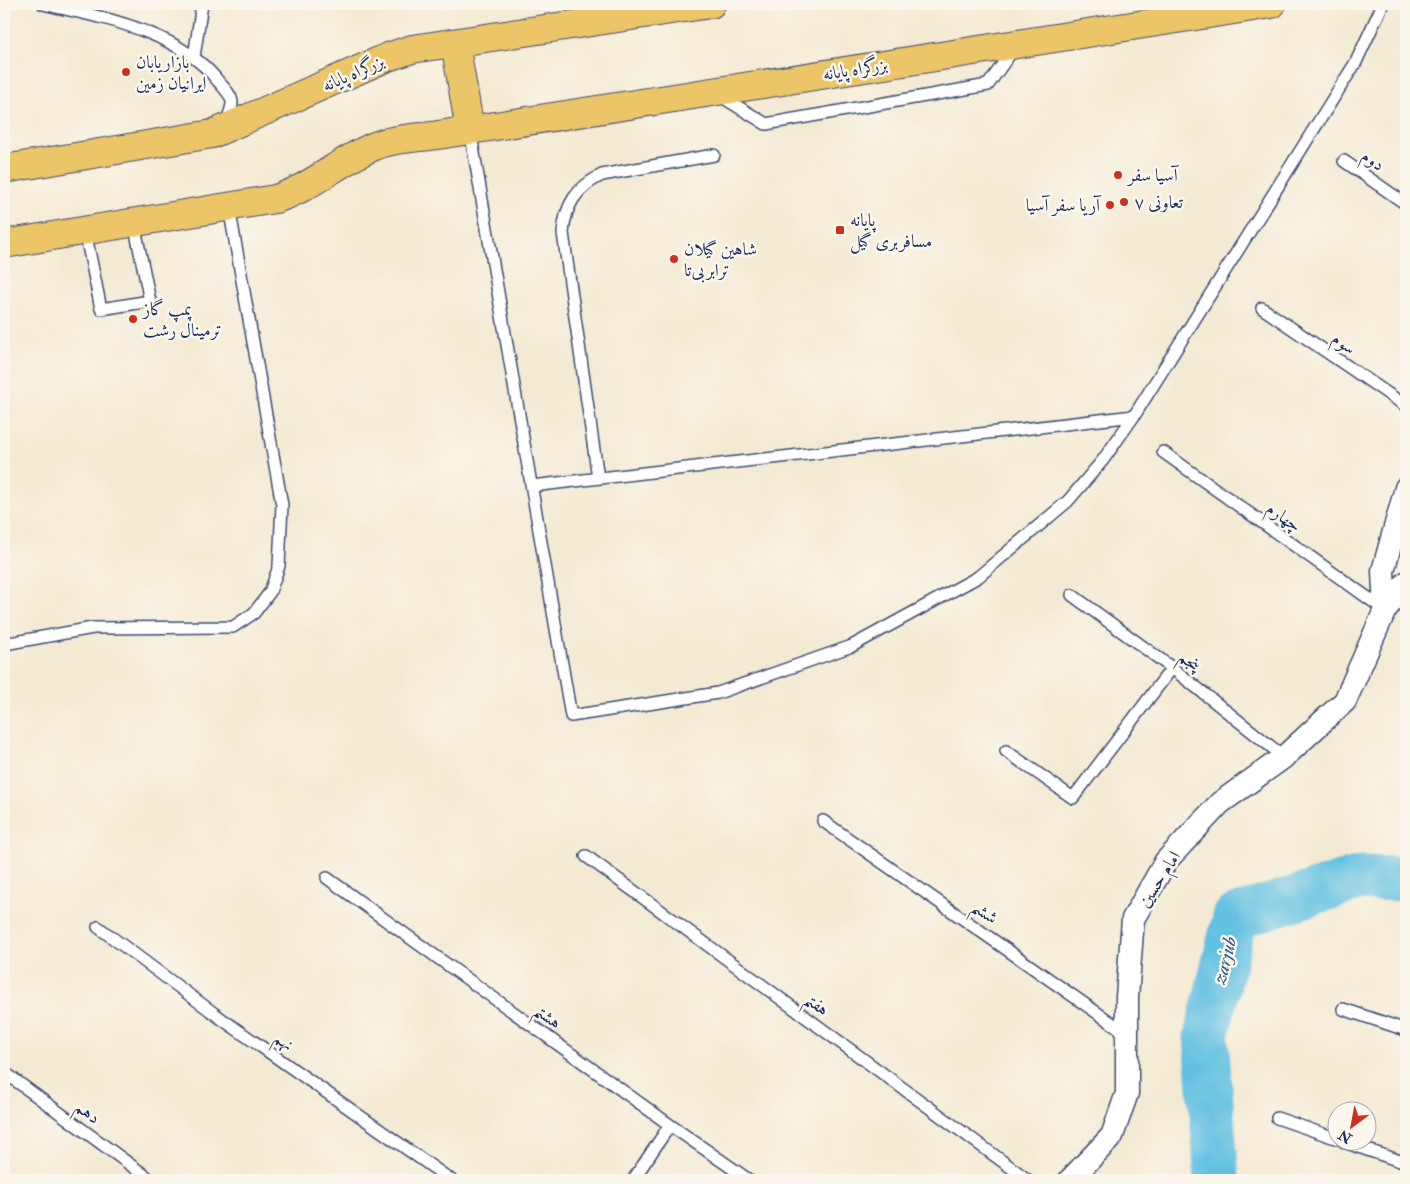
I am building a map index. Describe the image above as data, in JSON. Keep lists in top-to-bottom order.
{
  "streets": {
    "highway": ["بزرگراه پایانه"],
    "street": ["امام حسین"],
    "lane": [
      "دوم",
      "سوم",
      "چهارم",
      "پنجم",
      "ششم",
      "هفتم",
      "هشتم",
      "نهم",
      "دهم"
    ]
  },
  "crossings": [
    ["چهارم", "امام حسین"],
    ["پنجم", "امام حسین"],
    ["امام حسین", "ششم"]
  ],
  "water": ["zarjub"],
  "places": {
    "other": [
      "بازاریابان ایرانیان زمین",
      "آسیا سفر",
      "تعاونی ۷",
      "آریا سفر آسیا",
      "شاهین گیلان ترابربی‌تا",
      "پمپ گاز ترمینال رشت"
    ],
    "transit": ["پایانه مسافربری گیل"]
  },
  "north": "bottom left"
}
